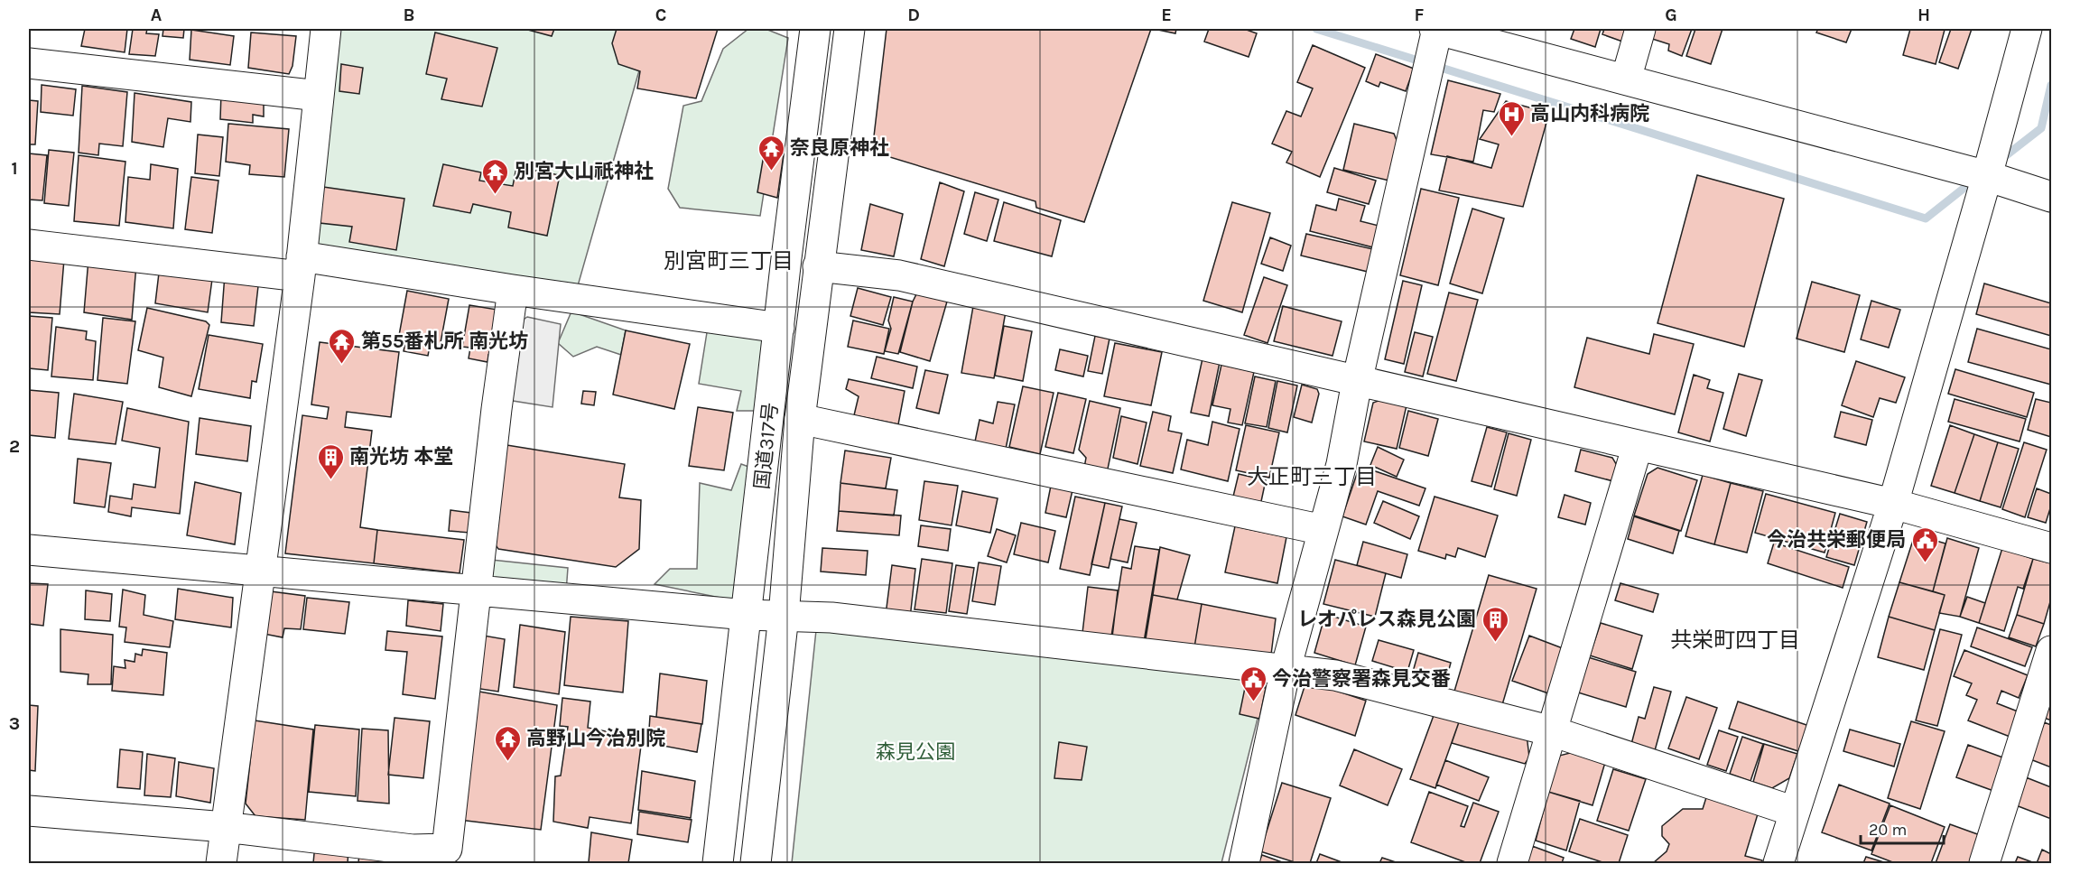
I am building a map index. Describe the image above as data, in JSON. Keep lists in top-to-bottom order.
{
  "streets": {
    "main road": ["国道317号"]
  },
  "districts": ["別宮町三丁目", "大正町三丁目", "共栄町四丁目"],
  "parks": ["森見公園"],
  "places": {
    "hospital": ["高山内科病院"],
    "temple": [
      "奈良原神社",
      "別宮大山祇神社",
      "第55番札所 南光坊",
      "高野山今治別院"
    ],
    "building": ["南光坊 本堂", "レオパレス森見公園"],
    "public building": ["今治共栄郵便局", "今治警察署森見交番"]
  },
  "scale_bar": "20 m",
  "grid": {
    "columns": [
      "A",
      "B",
      "C",
      "D",
      "E",
      "F",
      "G",
      "H"
    ],
    "rows": ["1", "2", "3"]
  }
}
